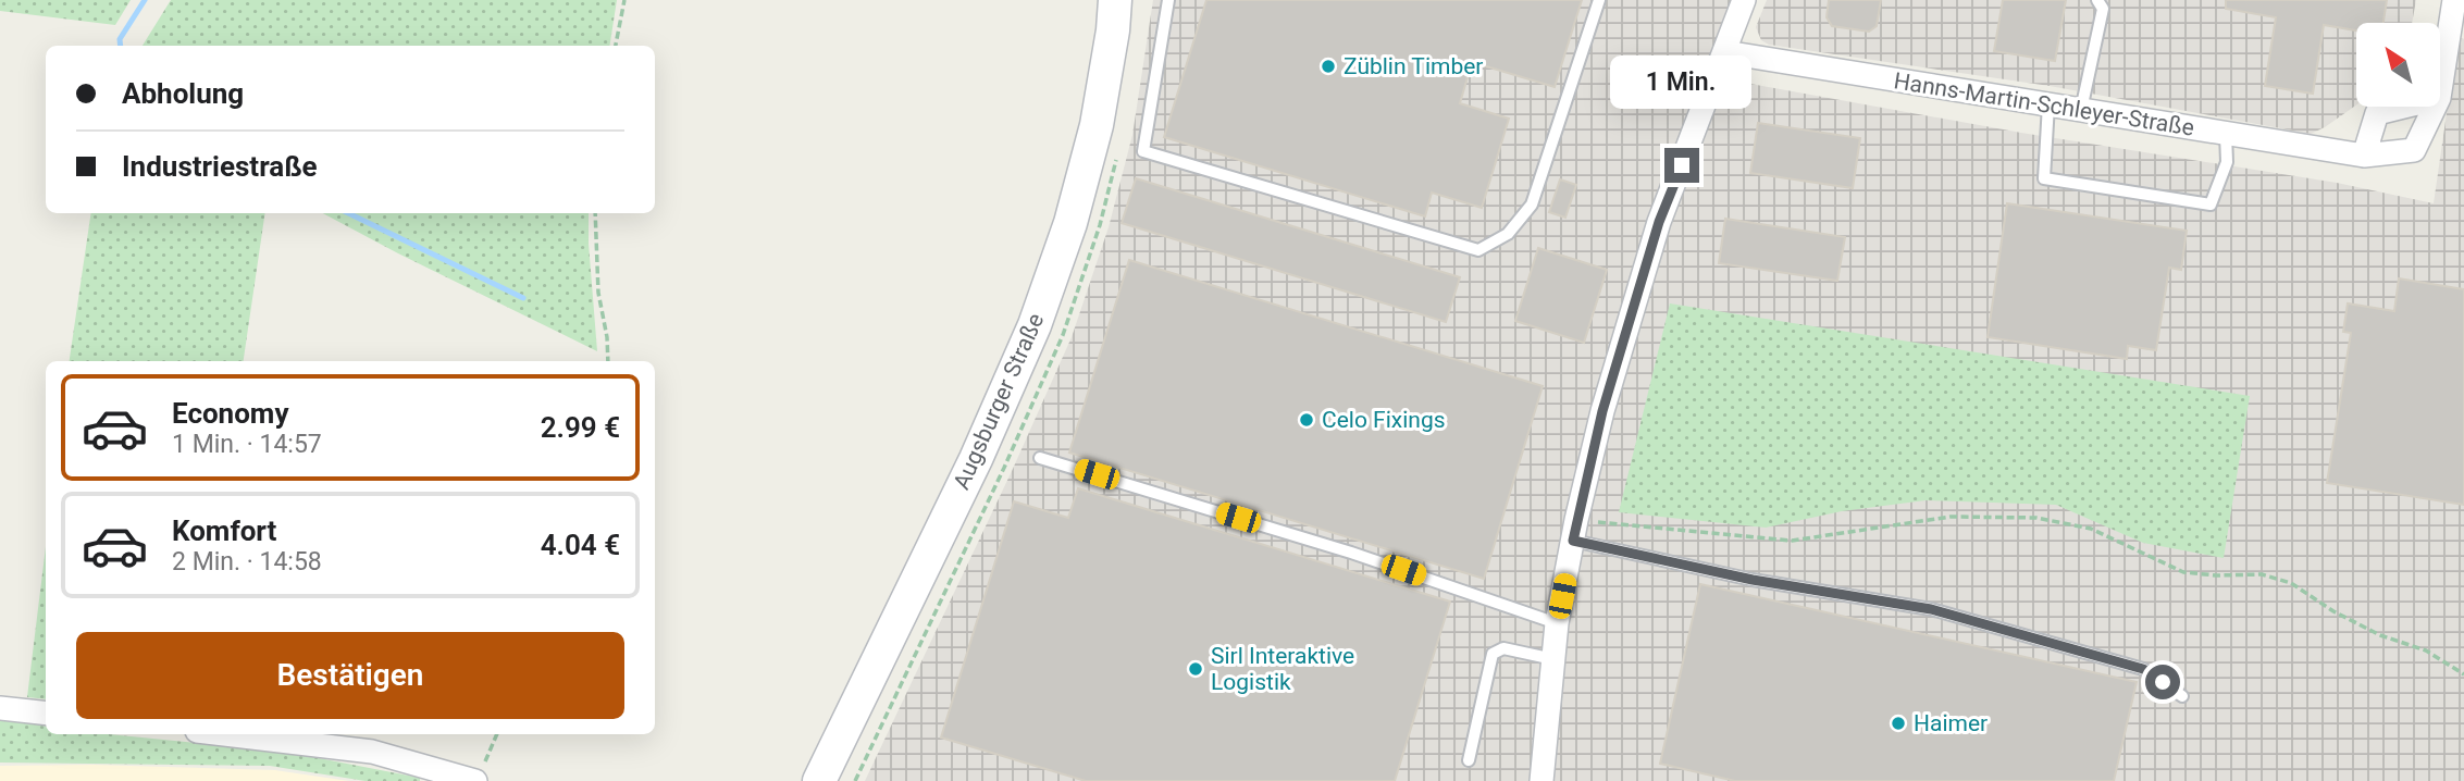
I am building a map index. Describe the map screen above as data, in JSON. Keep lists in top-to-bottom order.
{
  "streets": {
    "main road": ["Augsburger Straße"],
    "street": ["Hanns-Martin-Schleyer-Straße"]
  },
  "places": [
    "Züblin Timber",
    "Celo Fixings",
    "Sirl Interaktive Logistik",
    "Haimer"
  ],
  "north": "top left",
  "page": {
    "banner": ["Abholung", "Industriestraße"],
    "bubble": "1 Min.",
    "list": [
      {
        "name": "Economy",
        "note": "1 Min. · 14:57",
        "value": "2.99 €"
      },
      {
        "name": "Komfort",
        "note": "2 Min. · 14:58",
        "value": "4.04 €"
      }
    ],
    "buttons": "Bestätigen"
  }
}
